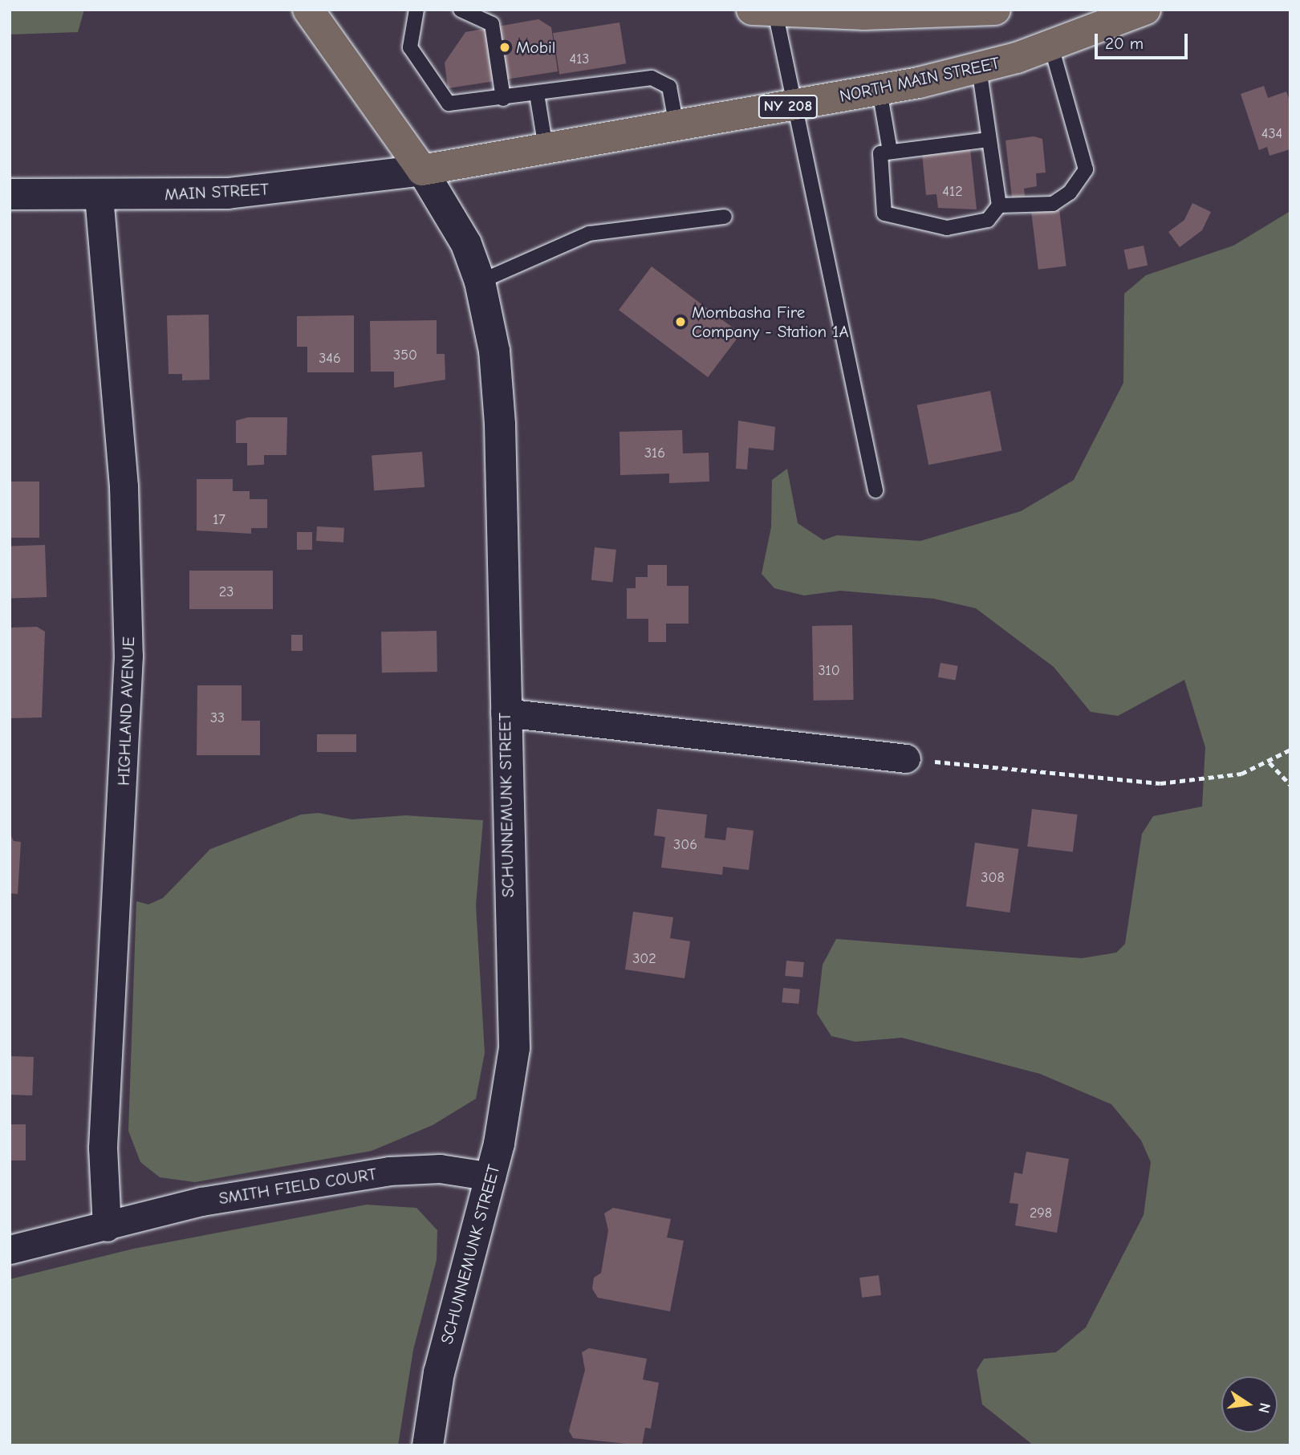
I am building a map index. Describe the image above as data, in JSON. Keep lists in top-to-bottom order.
{
  "streets": {
    "main road": ["NORTH MAIN STREET", "NY 208"],
    "street": [
      "MAIN STREET",
      "HIGHLAND AVENUE",
      "SCHUNNEMUNK STREET",
      "SMITH FIELD COURT"
    ]
  },
  "crossings": [
    ["NORTH MAIN STREET", "MAIN STREET"],
    ["NORTH MAIN STREET", "SCHUNNEMUNK STREET"],
    ["MAIN STREET", "HIGHLAND AVENUE"],
    ["MAIN STREET", "SCHUNNEMUNK STREET"],
    ["HIGHLAND AVENUE", "SMITH FIELD COURT"],
    ["SCHUNNEMUNK STREET", "SMITH FIELD COURT"]
  ],
  "places": ["Mobil", "Mombasha Fire Company - Station 1A"],
  "house_numbers": [
    "413",
    "434",
    "412",
    "350",
    "346",
    "316",
    "17",
    "23",
    "310",
    "33",
    "306",
    "308",
    "302",
    "298"
  ],
  "scale_bar": "20 m",
  "north": "right"
}
